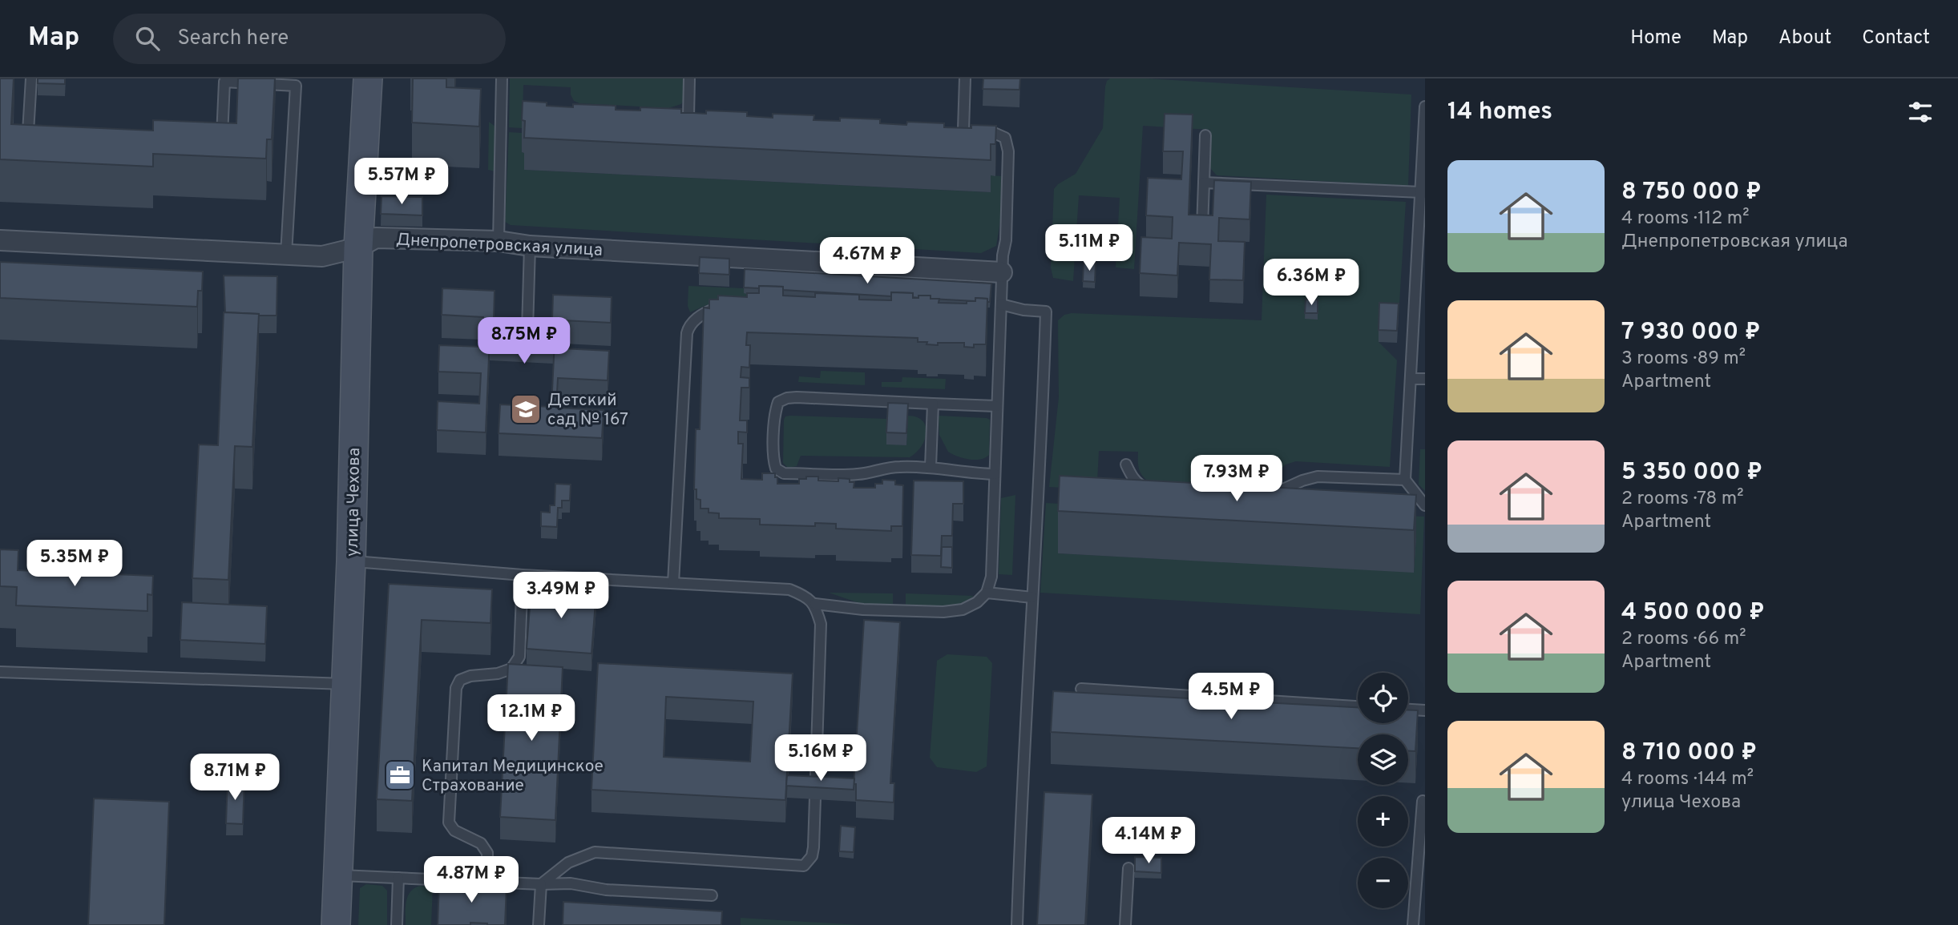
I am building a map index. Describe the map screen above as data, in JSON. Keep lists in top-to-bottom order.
{
  "streets": {
    "street": ["Днепропетровская улица", "улица Чехова"]
  },
  "crossings": [
    ["Днепропетровская улица", "улица Чехова"]
  ],
  "places": {
    "school or university": ["Детский сад № 167"],
    "office": ["Капитал Медицинское Страхование"]
  },
  "page": {
    "header": "Map",
    "search": "Search here",
    "nav": [
      "Home",
      "Map",
      "About",
      "Contact"
    ],
    "heading": "14 homes",
    "list": [
      {
        "name": "8 750 000 ₽",
        "note": "4 rooms · 112 m² · Днепропетровская улица"
      },
      {
        "name": "7 930 000 ₽",
        "note": "3 rooms · 89 m² · Apartment"
      },
      {
        "name": "5 350 000 ₽",
        "note": "2 rooms · 78 m² · Apartment"
      },
      {
        "name": "4 500 000 ₽",
        "note": "2 rooms · 66 m² · Apartment"
      },
      {
        "name": "8 710 000 ₽",
        "note": "4 rooms · 144 m² · улица Чехова"
      }
    ],
    "price": [
      "5.57M ₽",
      "5.11M ₽",
      "4.67M ₽",
      "6.36M ₽",
      "8.75M ₽",
      "7.93M ₽",
      "5.35M ₽",
      "3.49M ₽",
      "4.5M ₽",
      "12.1M ₽",
      "5.16M ₽",
      "8.71M ₽",
      "4.14M ₽",
      "4.87M ₽"
    ],
    "map_buttons": ["+", "−"]
  }
}
